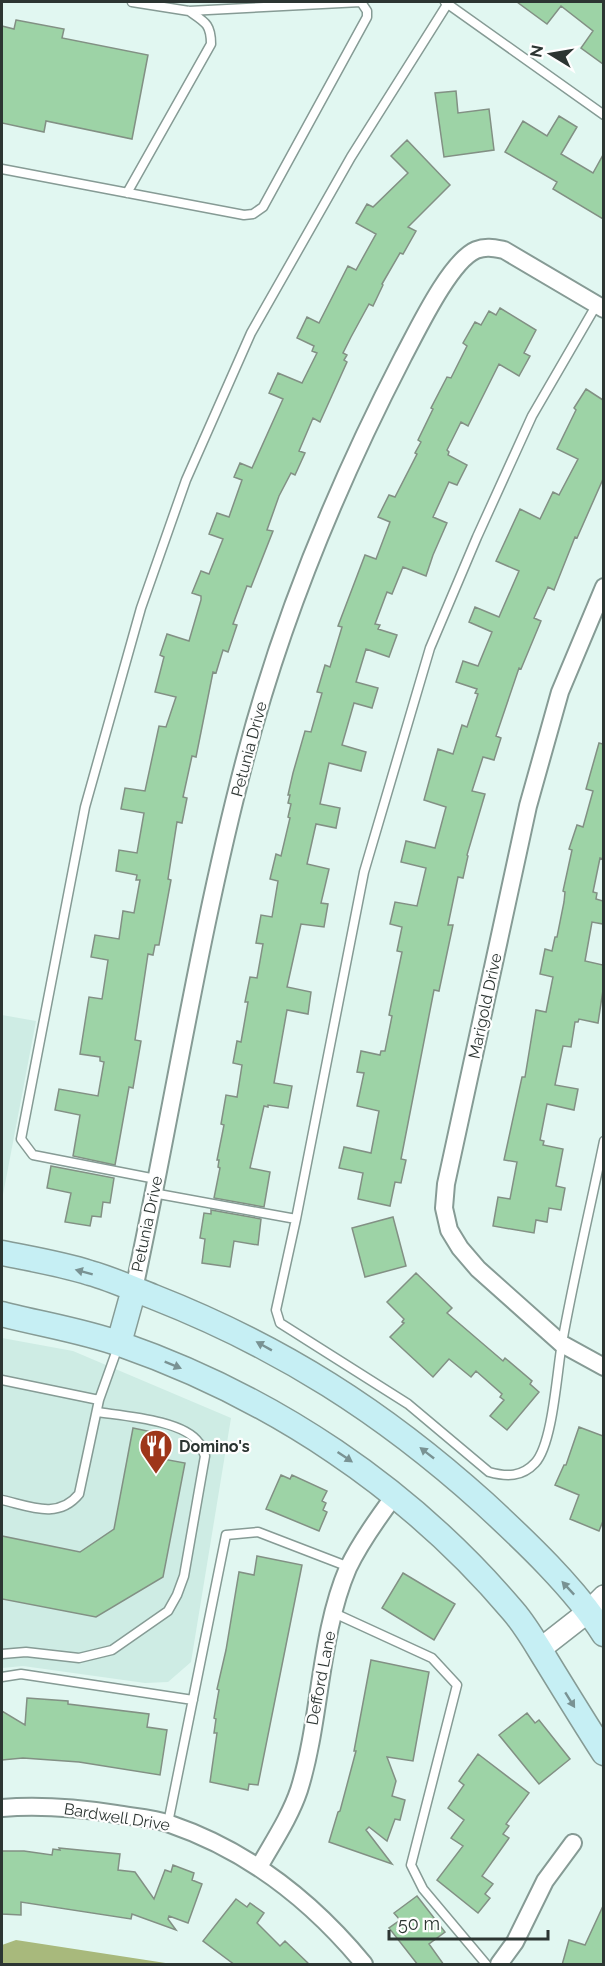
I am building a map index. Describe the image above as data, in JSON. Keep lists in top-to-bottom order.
{
  "streets": {
    "street": [
      "Petunia Drive",
      "Marigold Drive",
      "Defford Lane",
      "Bardwell Drive"
    ]
  },
  "crossings": [
    ["Defford Lane", "Bardwell Drive"]
  ],
  "places": {
    "restaurant": ["Domino's"]
  },
  "scale_bar": "50 m",
  "north": "left"
}
